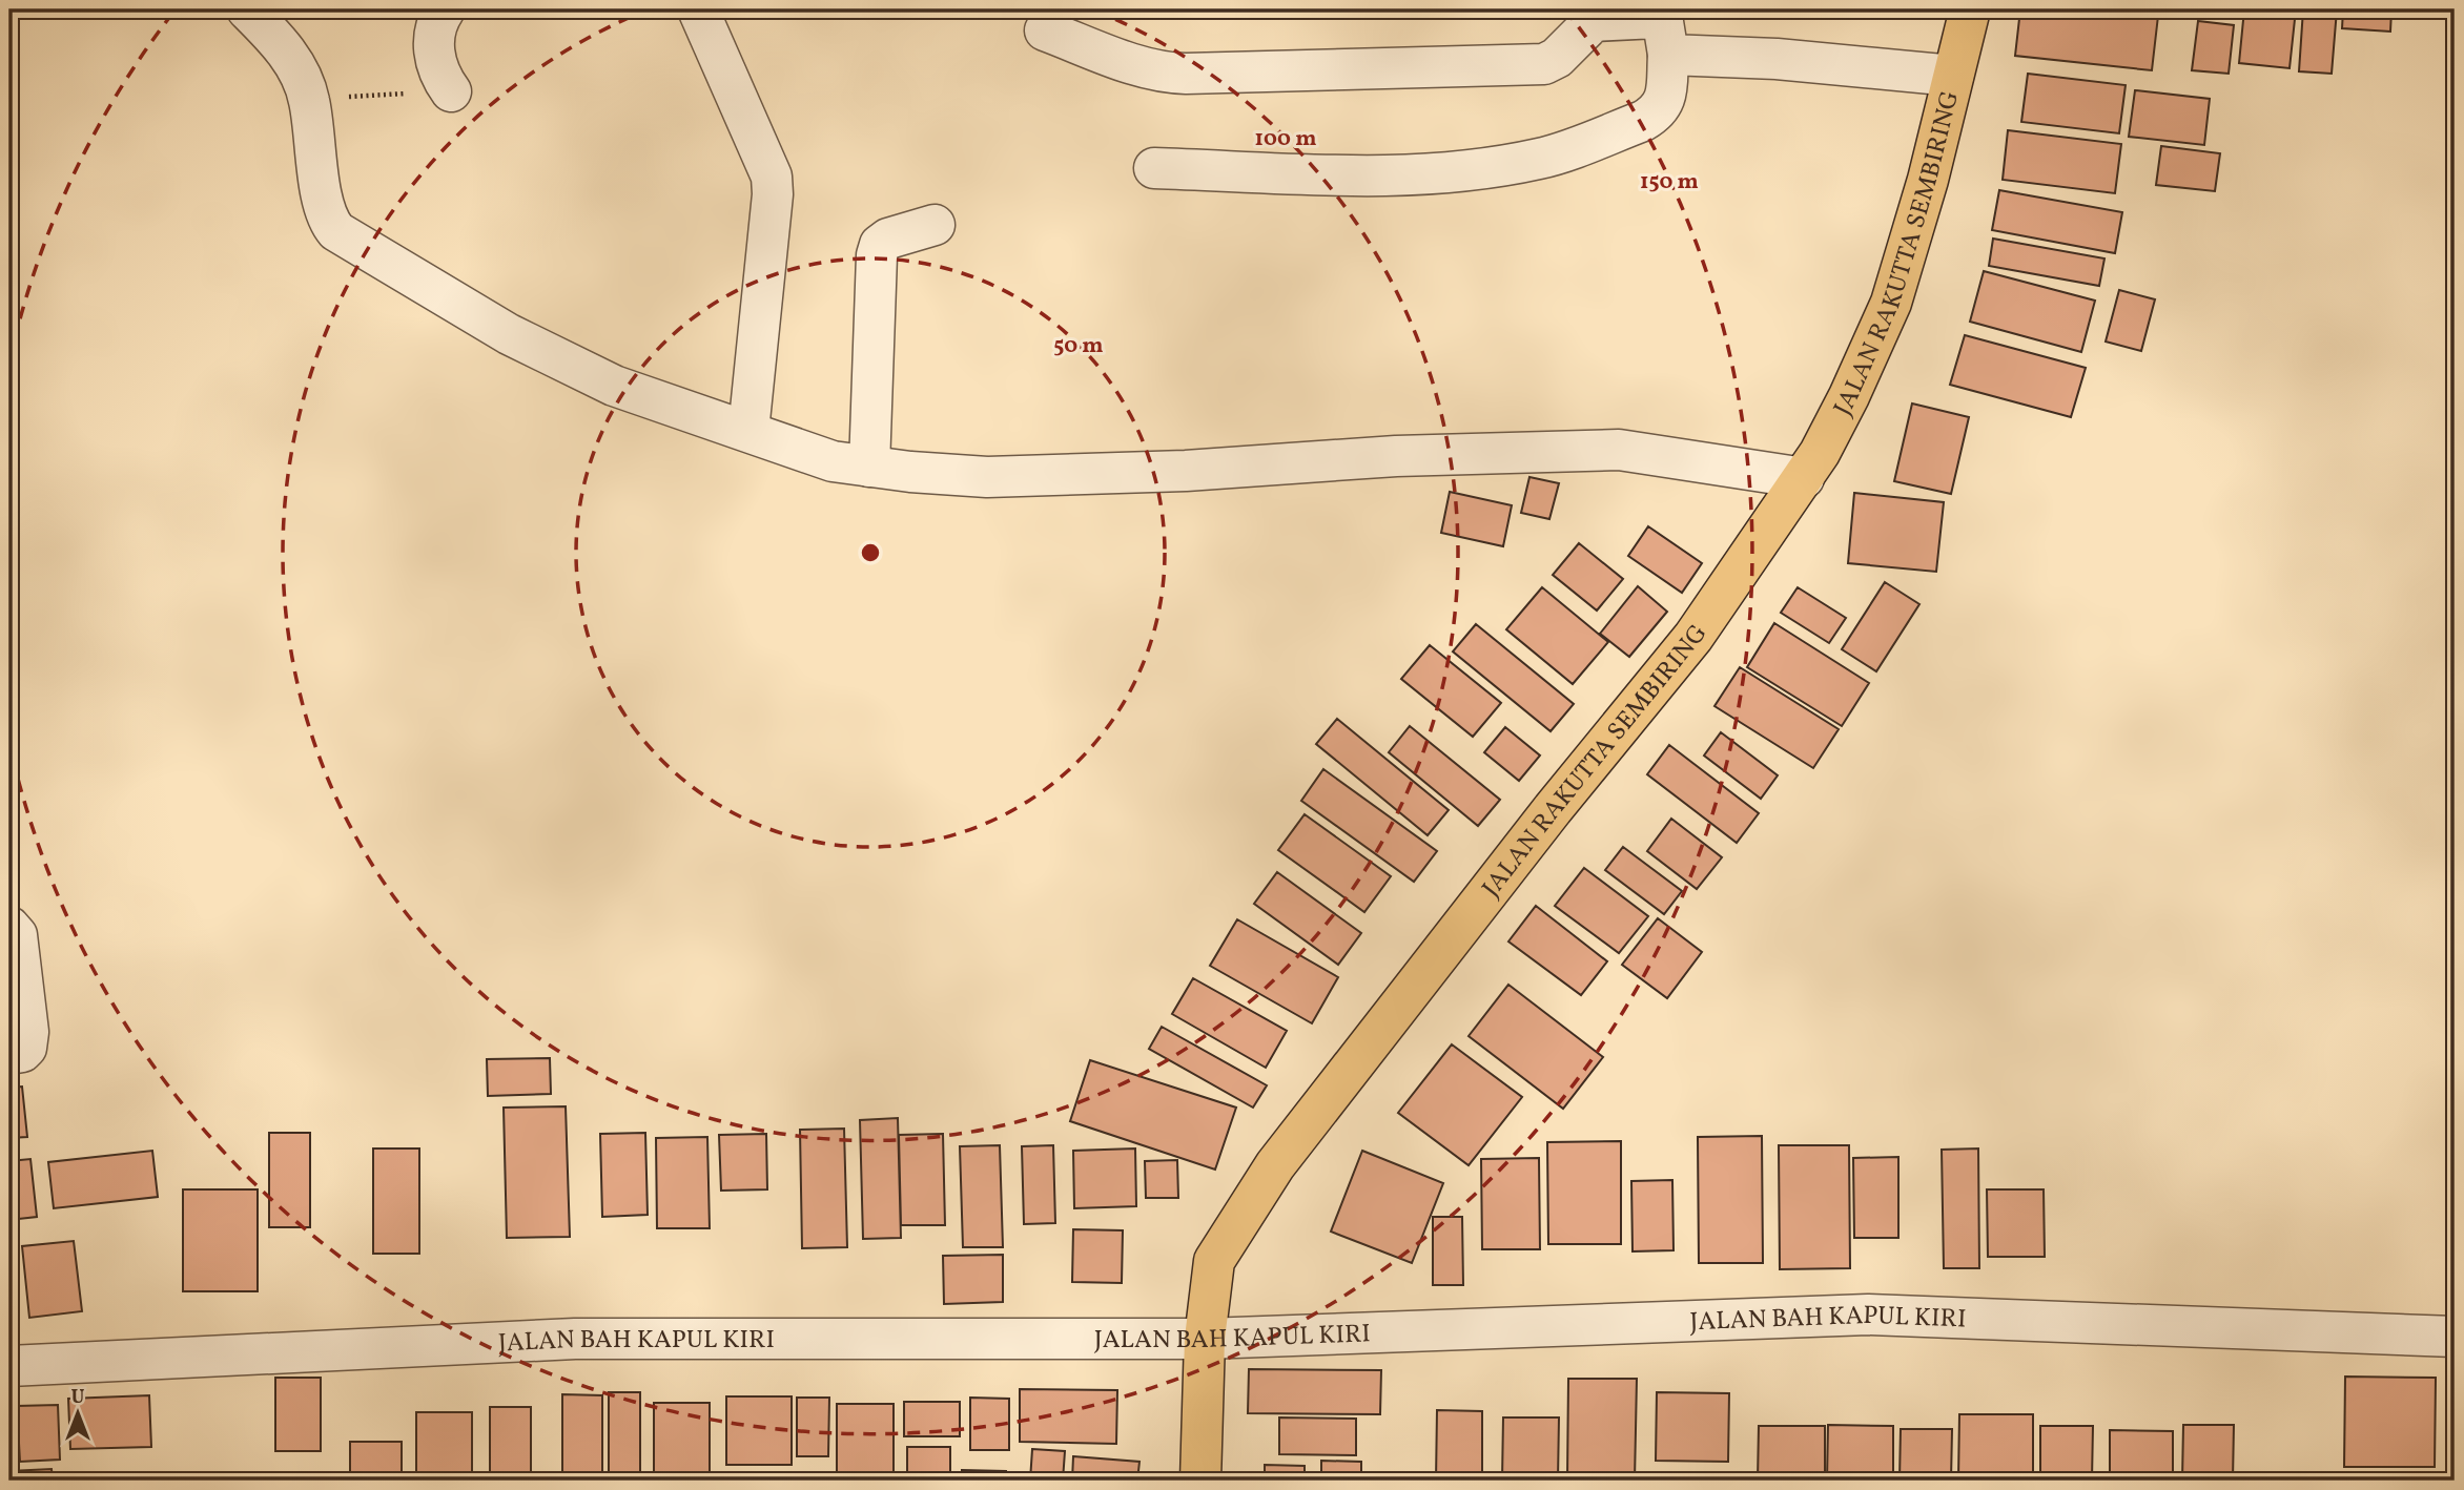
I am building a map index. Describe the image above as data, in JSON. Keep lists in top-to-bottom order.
{
  "streets": {
    "main road": ["JALAN RAKUTTA SEMBIRING"],
    "street": ["JALAN BAH KAPUL KIRI"]
  },
  "crossings": [
    ["JALAN RAKUTTA SEMBIRING", "JALAN BAH KAPUL KIRI"]
  ],
  "north": "top",
  "rings": ["100 m", "150 m", "50 m"]
}
